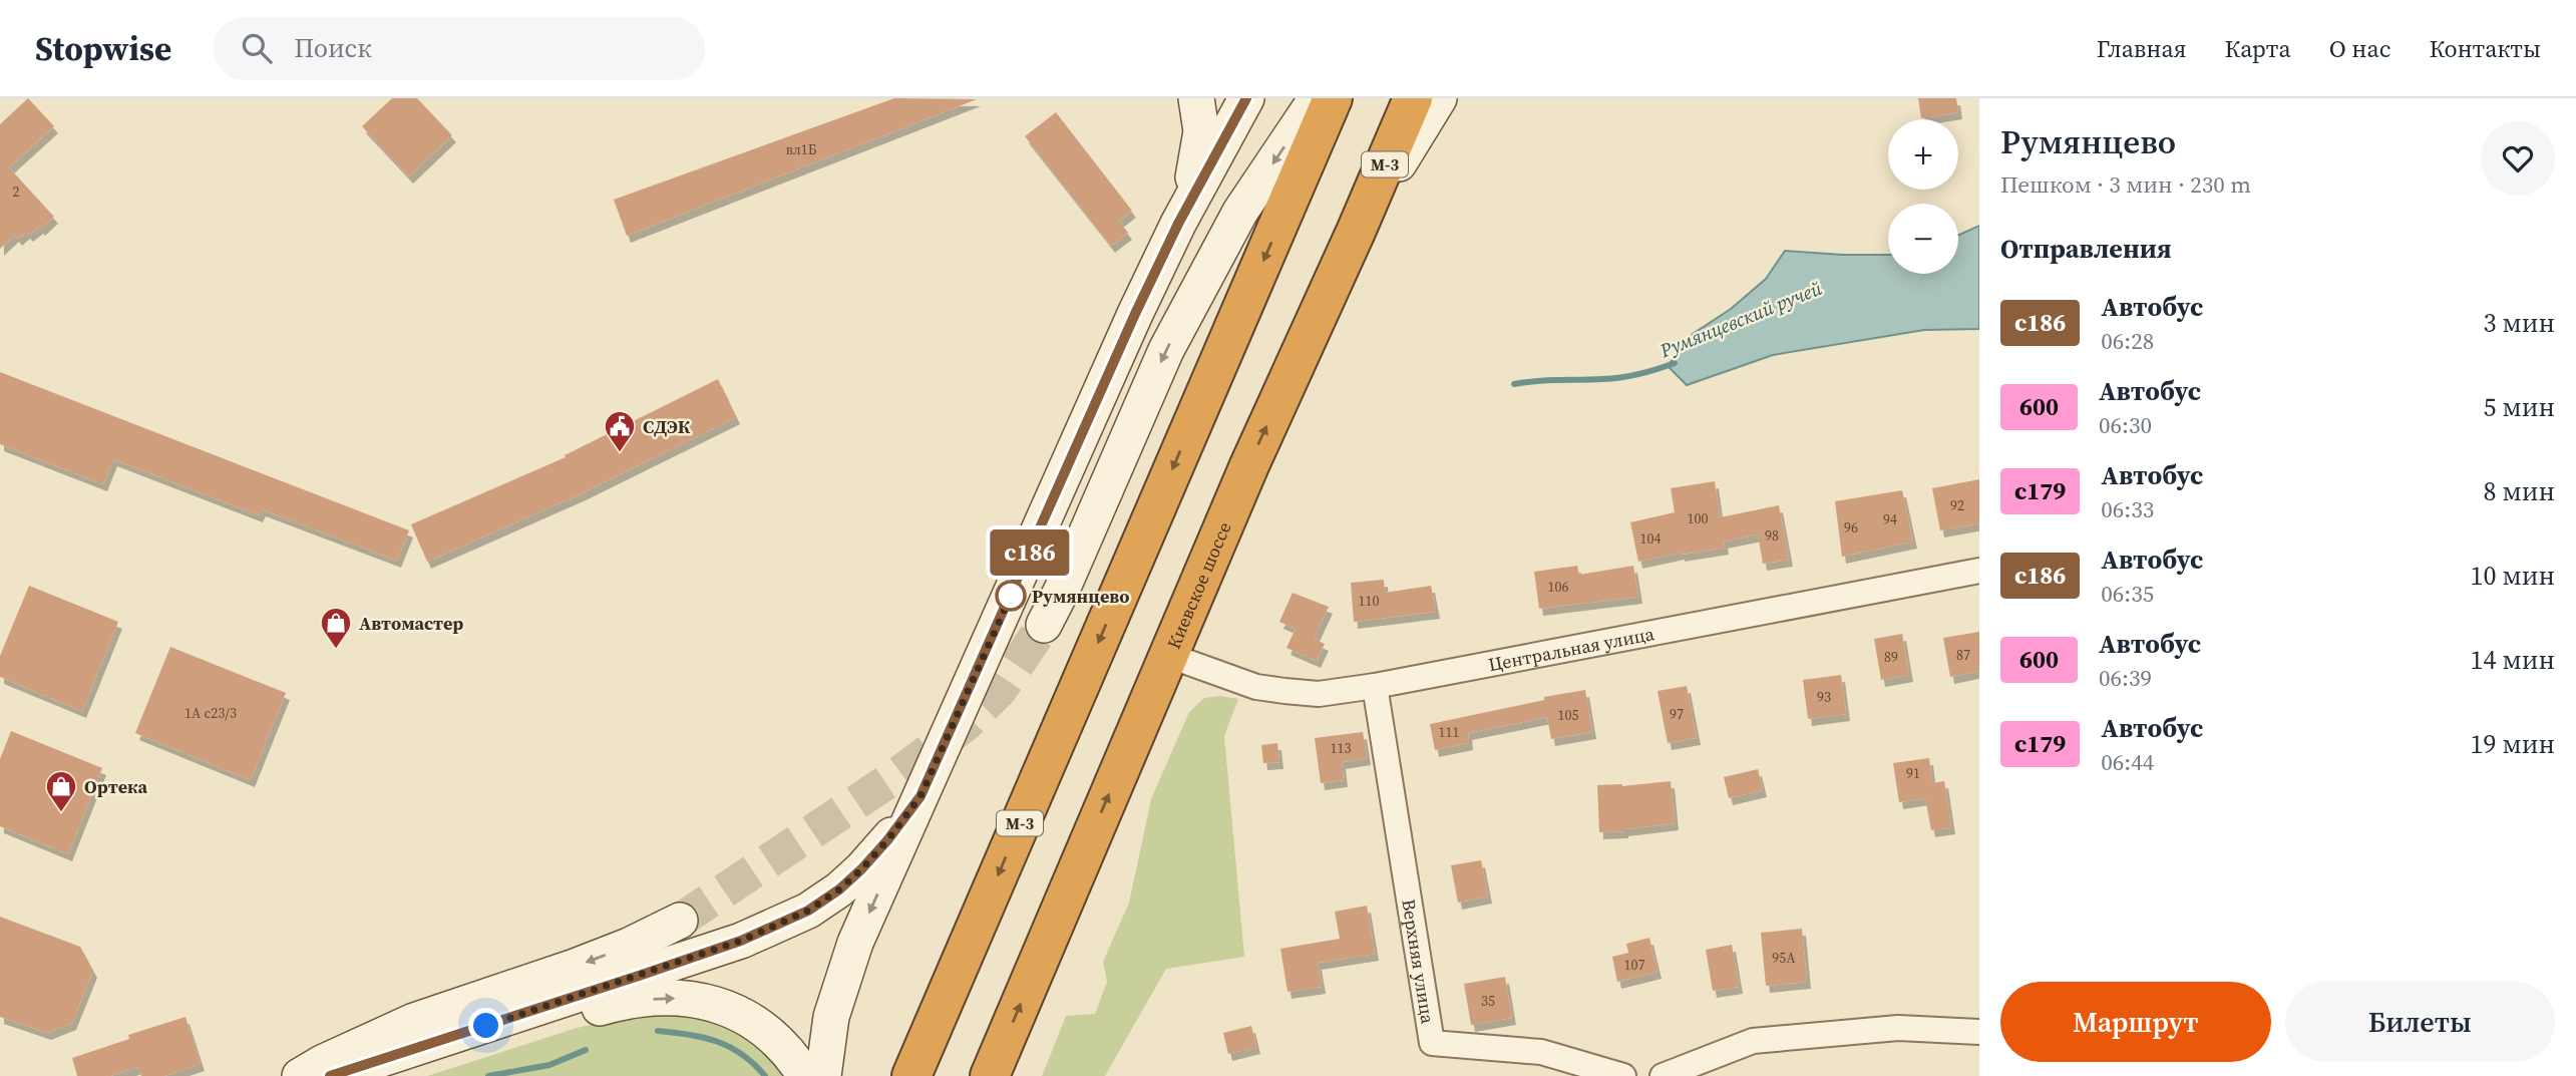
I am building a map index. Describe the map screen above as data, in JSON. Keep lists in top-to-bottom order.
{
  "streets": {
    "highway": ["М-3", "Киевское шоссе"],
    "street": ["Центральная улица", "Верхняя улица"]
  },
  "crossings": [
    ["Киевское шоссе", "Центральная улица"],
    ["Центральная улица", "Верхняя улица"]
  ],
  "water": ["Румянцевский ручей"],
  "places": {
    "public building": ["СДЭК"],
    "other": ["Румянцево"],
    "shop": ["Автомастер", "Ортека"]
  },
  "lines": ["bus line с186"],
  "house_numbers": [
    "вл1Б",
    "2",
    "92",
    "100",
    "94",
    "96",
    "98",
    "104",
    "106",
    "110",
    "87",
    "89",
    "93",
    "1А с23/3",
    "97",
    "105",
    "111",
    "113",
    "91",
    "95А",
    "107",
    "35"
  ],
  "page": {
    "header": "Stopwise",
    "search": "Поиск",
    "nav": [
      "Главная",
      "Карта",
      "О нас",
      "Контакты"
    ],
    "on_map": "с186",
    "heading": [
      ["Румянцево", "Пешком · 3 мин · 230 m"],
      "Отправления"
    ],
    "map_buttons": ["+", "−"],
    "list": [
      {
        "mark": "с186",
        "name": "Автобус",
        "note": "06:28",
        "value": "3 мин"
      },
      {
        "mark": "600",
        "name": "Автобус",
        "note": "06:30",
        "value": "5 мин"
      },
      {
        "mark": "с179",
        "name": "Автобус",
        "note": "06:33",
        "value": "8 мин"
      },
      {
        "mark": "с186",
        "name": "Автобус",
        "note": "06:35",
        "value": "10 мин"
      },
      {
        "mark": "600",
        "name": "Автобус",
        "note": "06:39",
        "value": "14 мин"
      },
      {
        "mark": "с179",
        "name": "Автобус",
        "note": "06:44",
        "value": "19 мин"
      }
    ],
    "buttons": ["Маршрут", "Билеты"]
  }
}
